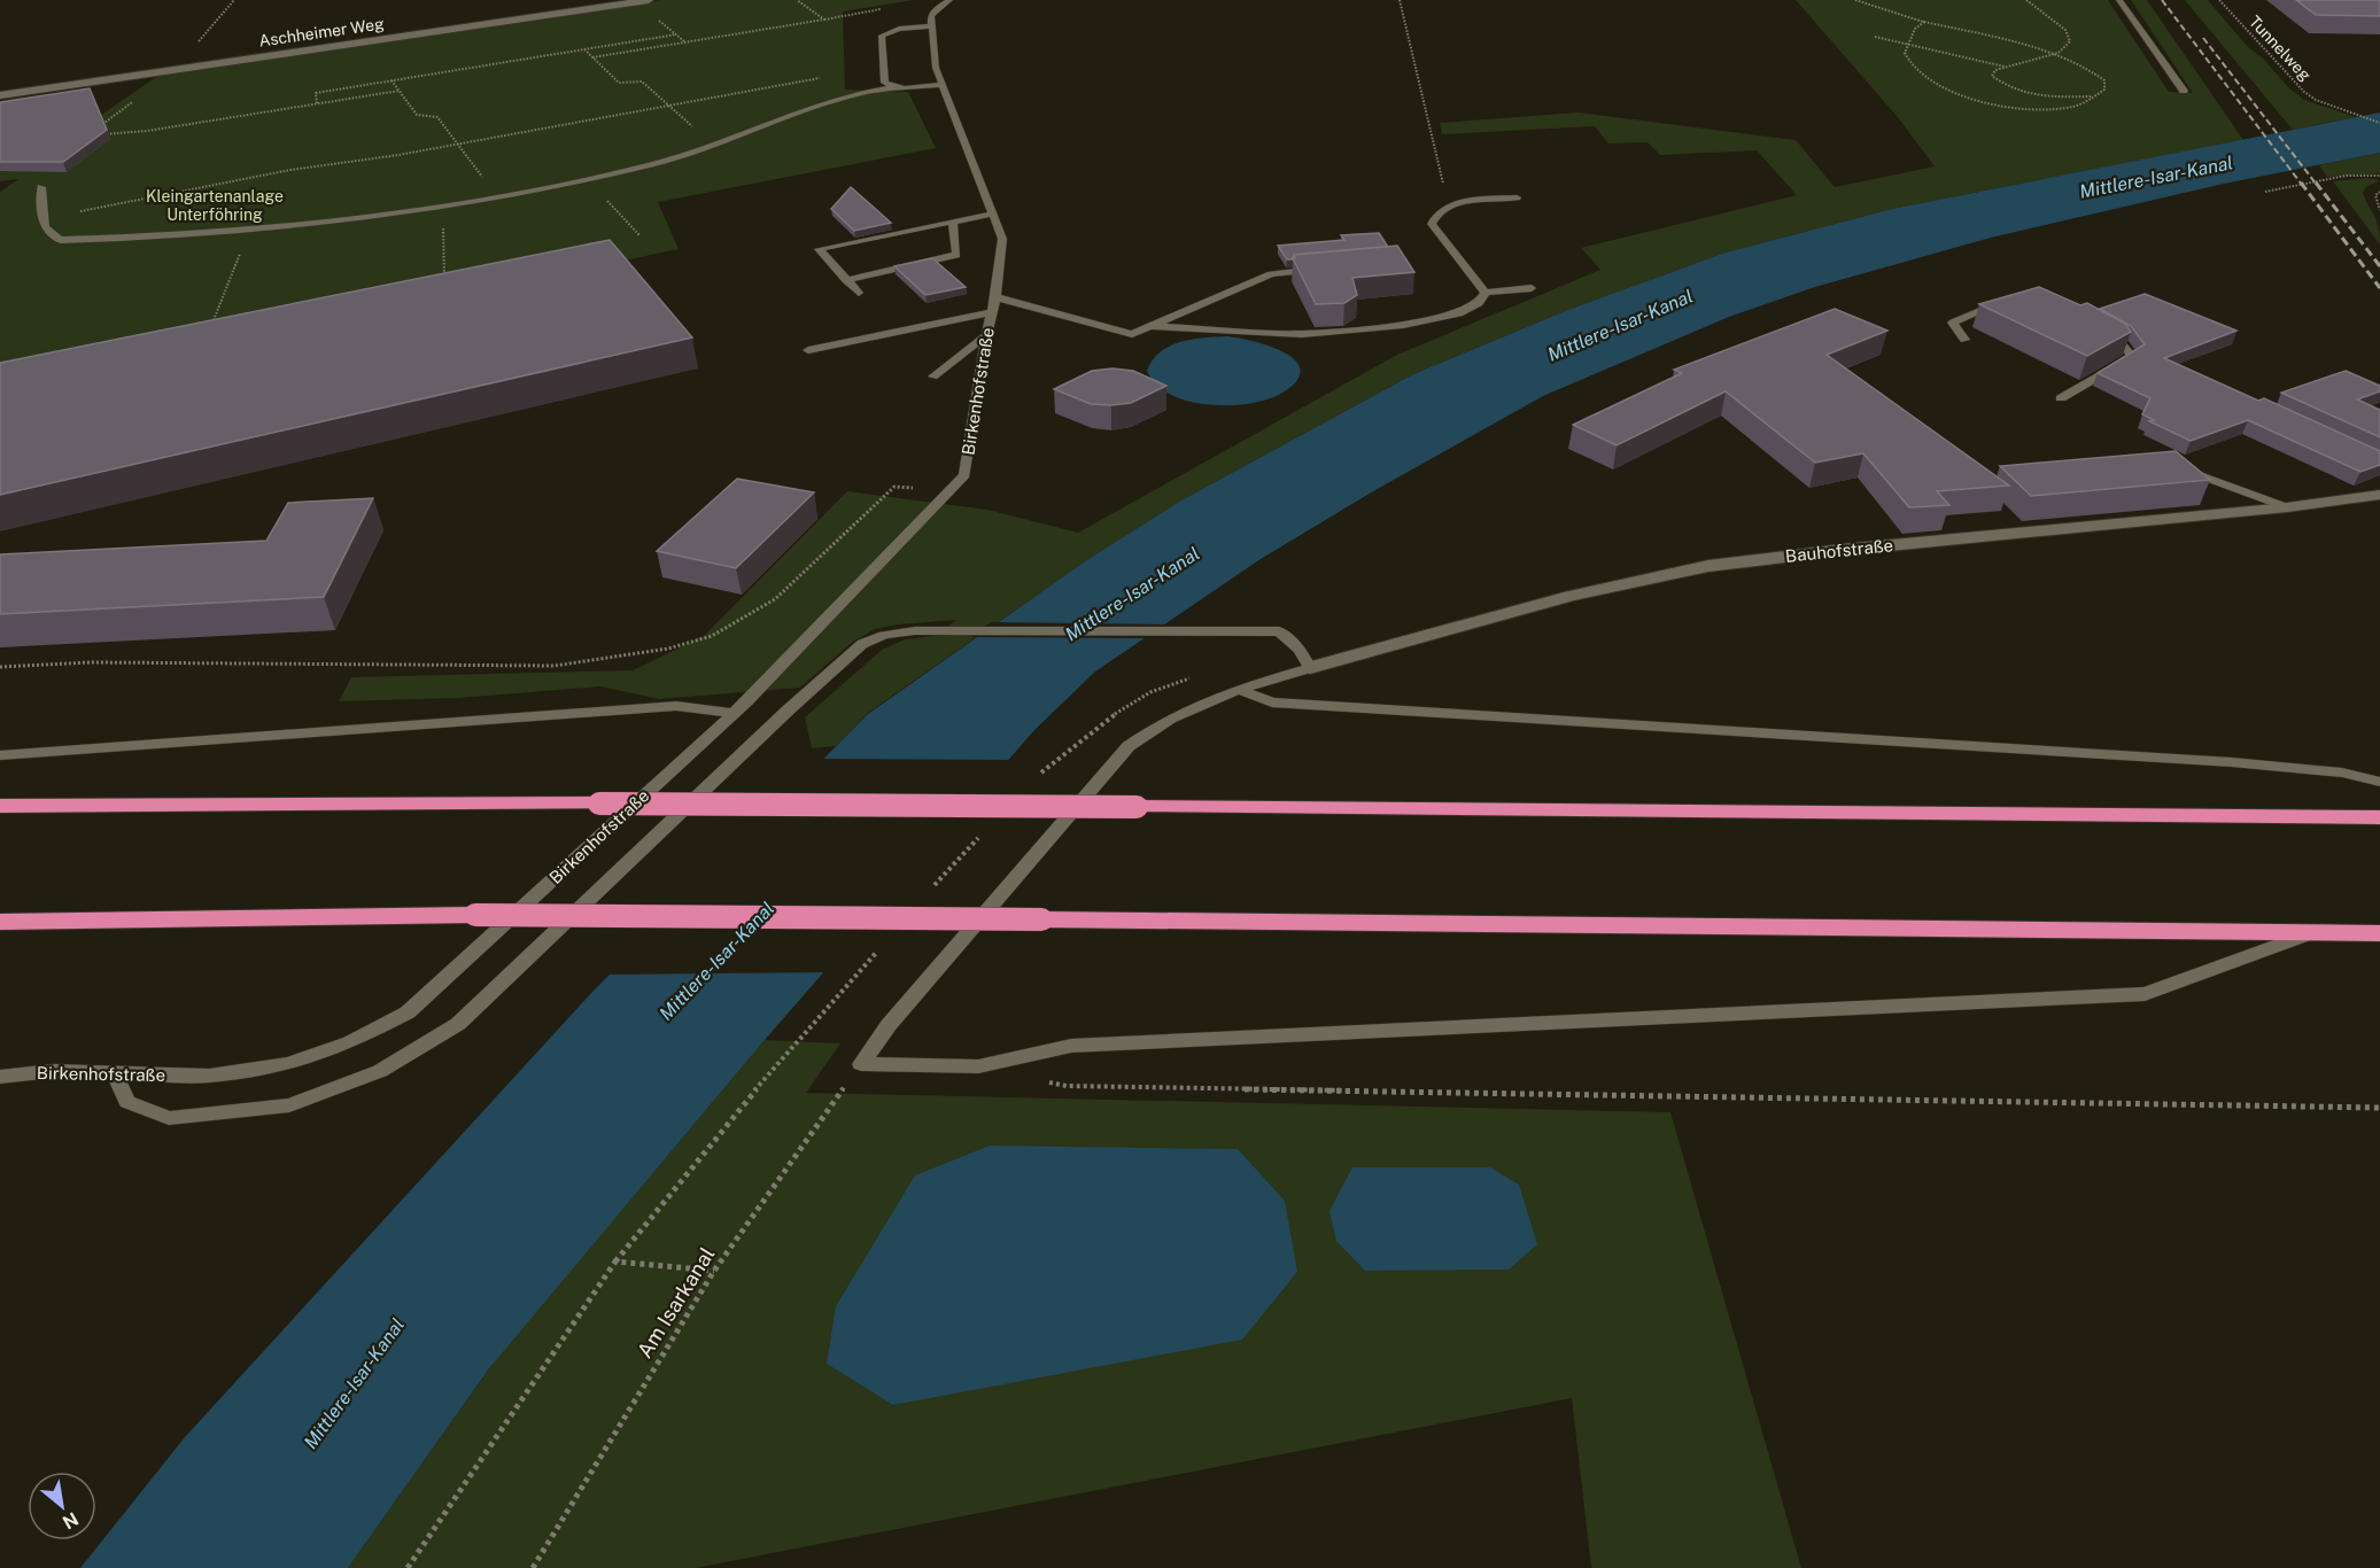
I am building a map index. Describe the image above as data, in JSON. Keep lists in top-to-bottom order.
{
  "streets": {
    "street": ["Aschheimer Weg", "Bauhofstraße"],
    "lane": ["Birkenhofstraße"],
    "path": ["Tunnelweg", "Am Isarkanal"]
  },
  "water": ["Mittlere-Isar-Kanal"],
  "parks": ["Kleingartenanlage Unterföhring"],
  "north": "bottom right"
}
